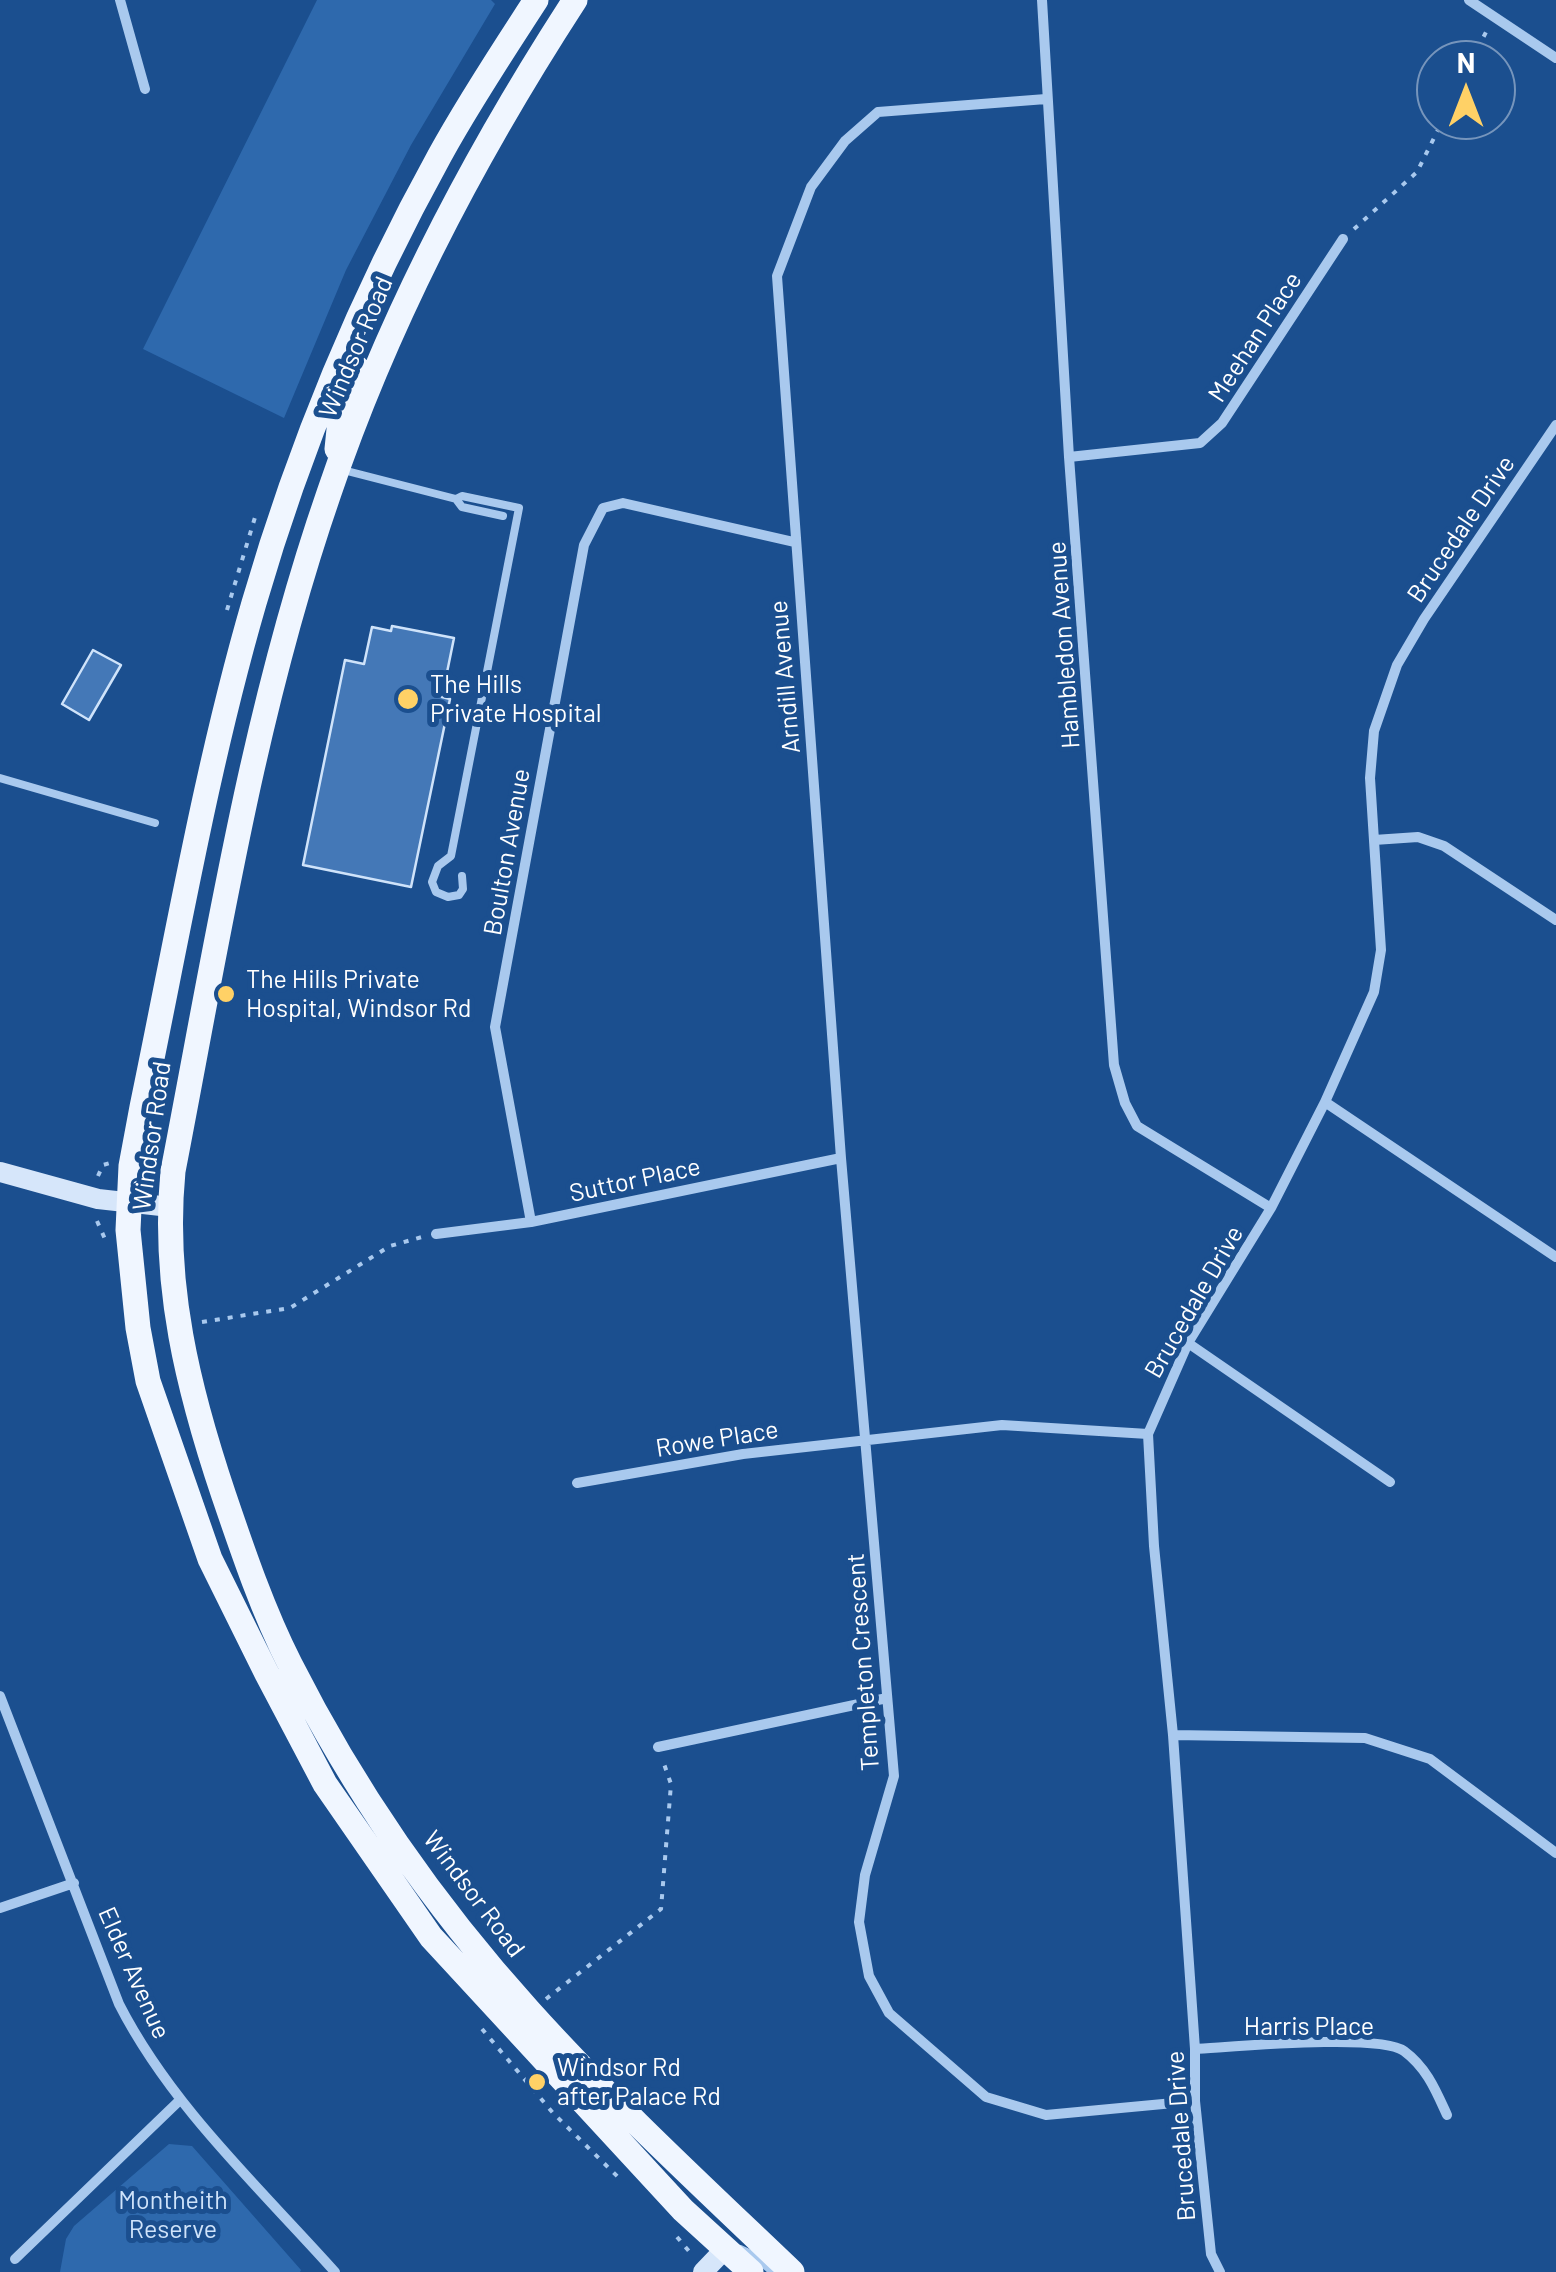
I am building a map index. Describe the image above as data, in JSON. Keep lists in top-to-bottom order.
{
  "streets": {
    "main road": ["Windsor Road"],
    "street": [
      "Meehan Place",
      "Brucedale Drive",
      "Hambledon Avenue",
      "Arndill Avenue",
      "Boulton Avenue",
      "Suttor Place",
      "Rowe Place",
      "Templeton Crescent",
      "Elder Avenue",
      "Harris Place"
    ]
  },
  "crossings": [
    ["Meehan Place", "Hambledon Avenue"],
    ["Brucedale Drive", "Hambledon Avenue"],
    ["Brucedale Drive", "Rowe Place"],
    ["Brucedale Drive", "Templeton Crescent"],
    ["Brucedale Drive", "Harris Place"],
    ["Hambledon Avenue", "Arndill Avenue"],
    ["Arndill Avenue", "Boulton Avenue"],
    ["Arndill Avenue", "Suttor Place"],
    ["Arndill Avenue", "Rowe Place"],
    ["Arndill Avenue", "Templeton Crescent"],
    ["Boulton Avenue", "Suttor Place"],
    ["Rowe Place", "Templeton Crescent"]
  ],
  "parks": ["Montheith Reserve"],
  "places": ["The Hills Private Hospital", "The Hills Private Hospital, Windsor Rd", "Windsor Rd after Palace Rd"],
  "north": "top"
}
